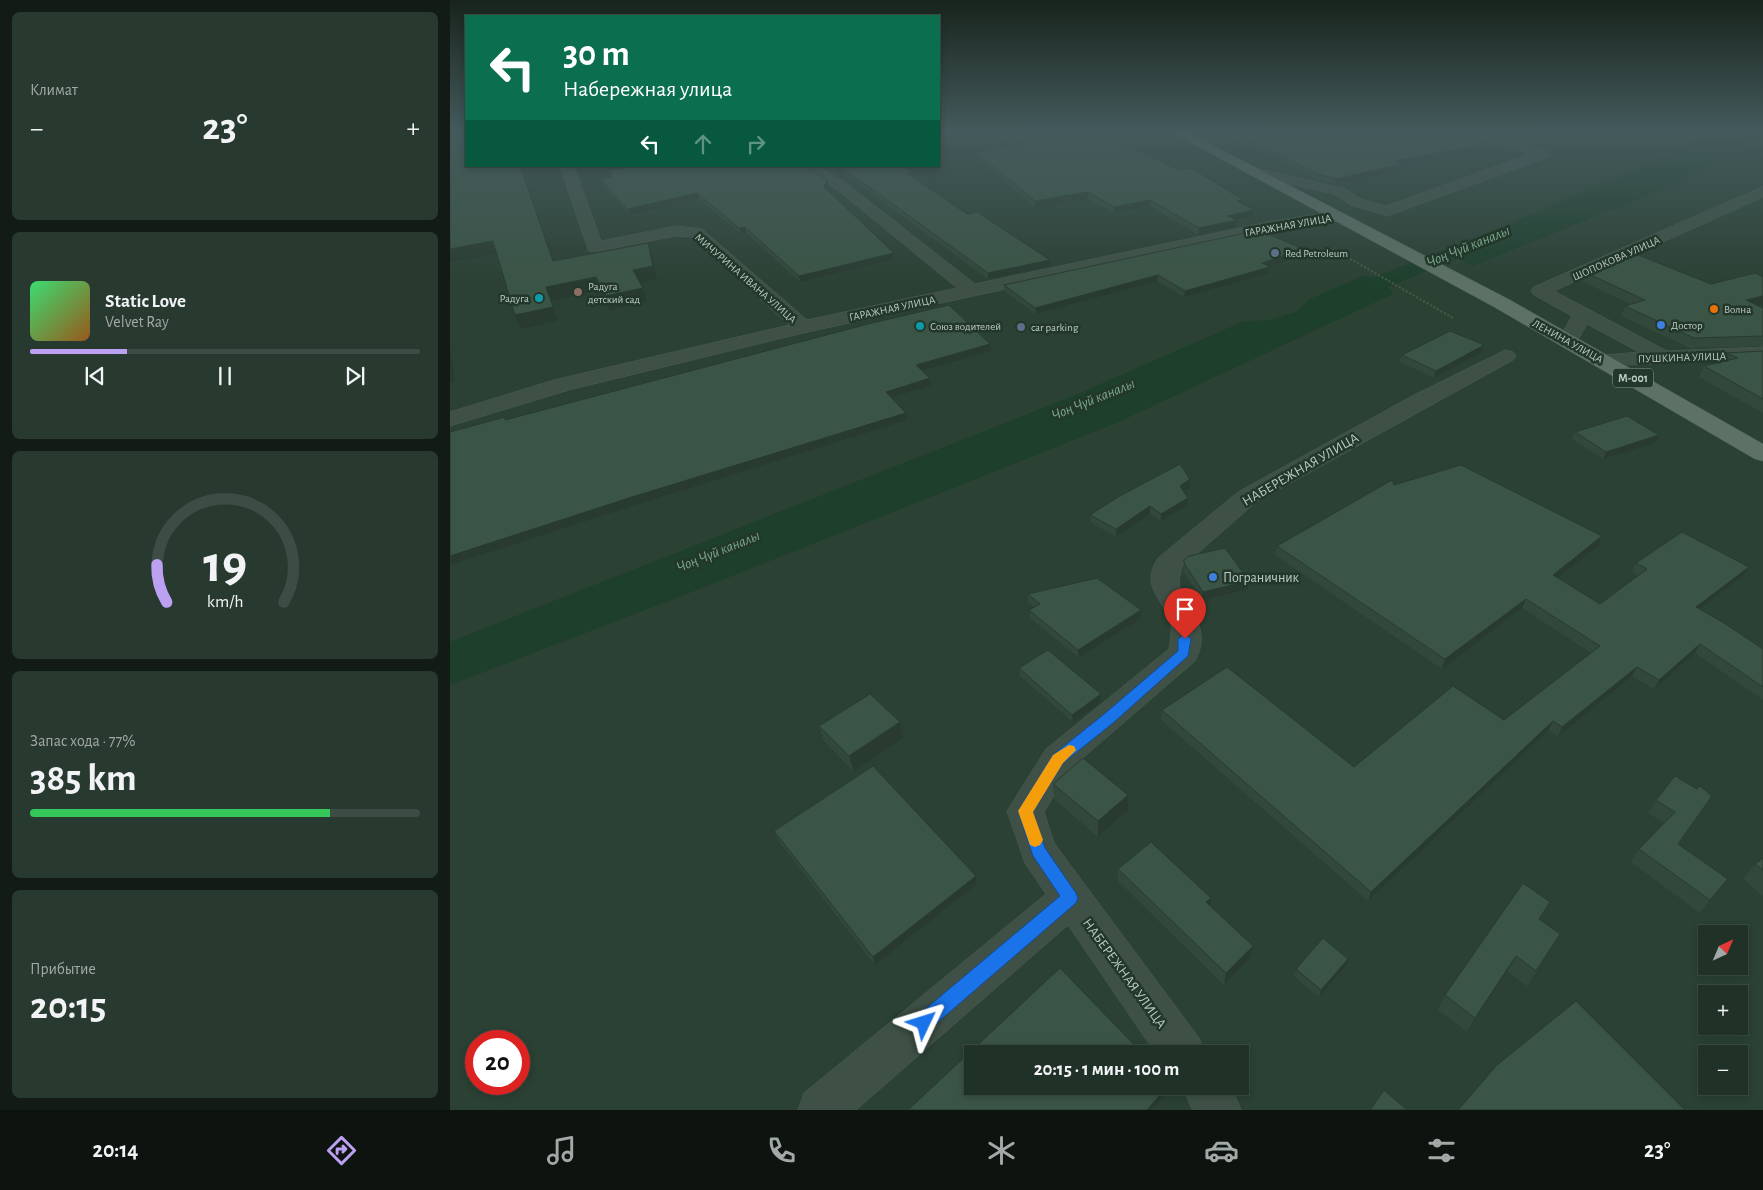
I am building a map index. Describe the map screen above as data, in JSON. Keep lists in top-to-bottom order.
{
  "streets": {
    "main road": ["ЛЕНИНА УЛИЦА", "М-001"],
    "street": [
      "ГАРАЖНАЯ УЛИЦА",
      "ШОПОКОВА УЛИЦА",
      "МИЧУРИНА ИВАНА УЛИЦА",
      "ПУШКИНА УЛИЦА",
      "НАБЕРЕЖНАЯ УЛИЦА"
    ]
  },
  "crossings": [
    ["ГАРАЖНАЯ УЛИЦА", "МИЧУРИНА ИВАНА УЛИЦА"],
    ["ГАРАЖНАЯ УЛИЦА", "ЛЕНИНА УЛИЦА"],
    ["ГАРАЖНАЯ УЛИЦА", "М-001"],
    ["ЛЕНИНА УЛИЦА", "ПУШКИНА УЛИЦА"],
    ["ЛЕНИНА УЛИЦА", "М-001"]
  ],
  "water": ["Чоң Чүй каналы"],
  "places": [
    "Red Petroleum",
    "Радуга детский сад",
    "Радуга",
    "Волна",
    "Достор",
    "Союз водителей",
    "car parking",
    "Пограничник"
  ],
  "north": "top right",
  "page": {
    "tile": [
      "Климат",
      ["Запас хода · 77%", "385 km"],
      ["Прибытие", "20:15"]
    ],
    "turn": ["30 m", "Набережная улица"],
    "heat": ["−", "23°", "+"],
    "song": ["Static Love", "Velvet Ray"],
    "map_buttons": ["+", "−"],
    "limit": "20",
    "trip": "20:15 · 1 мин · 100 m",
    "tabs": ["20:14", "23°"],
    "gauge": ["19", "km/h"]
  }
}
